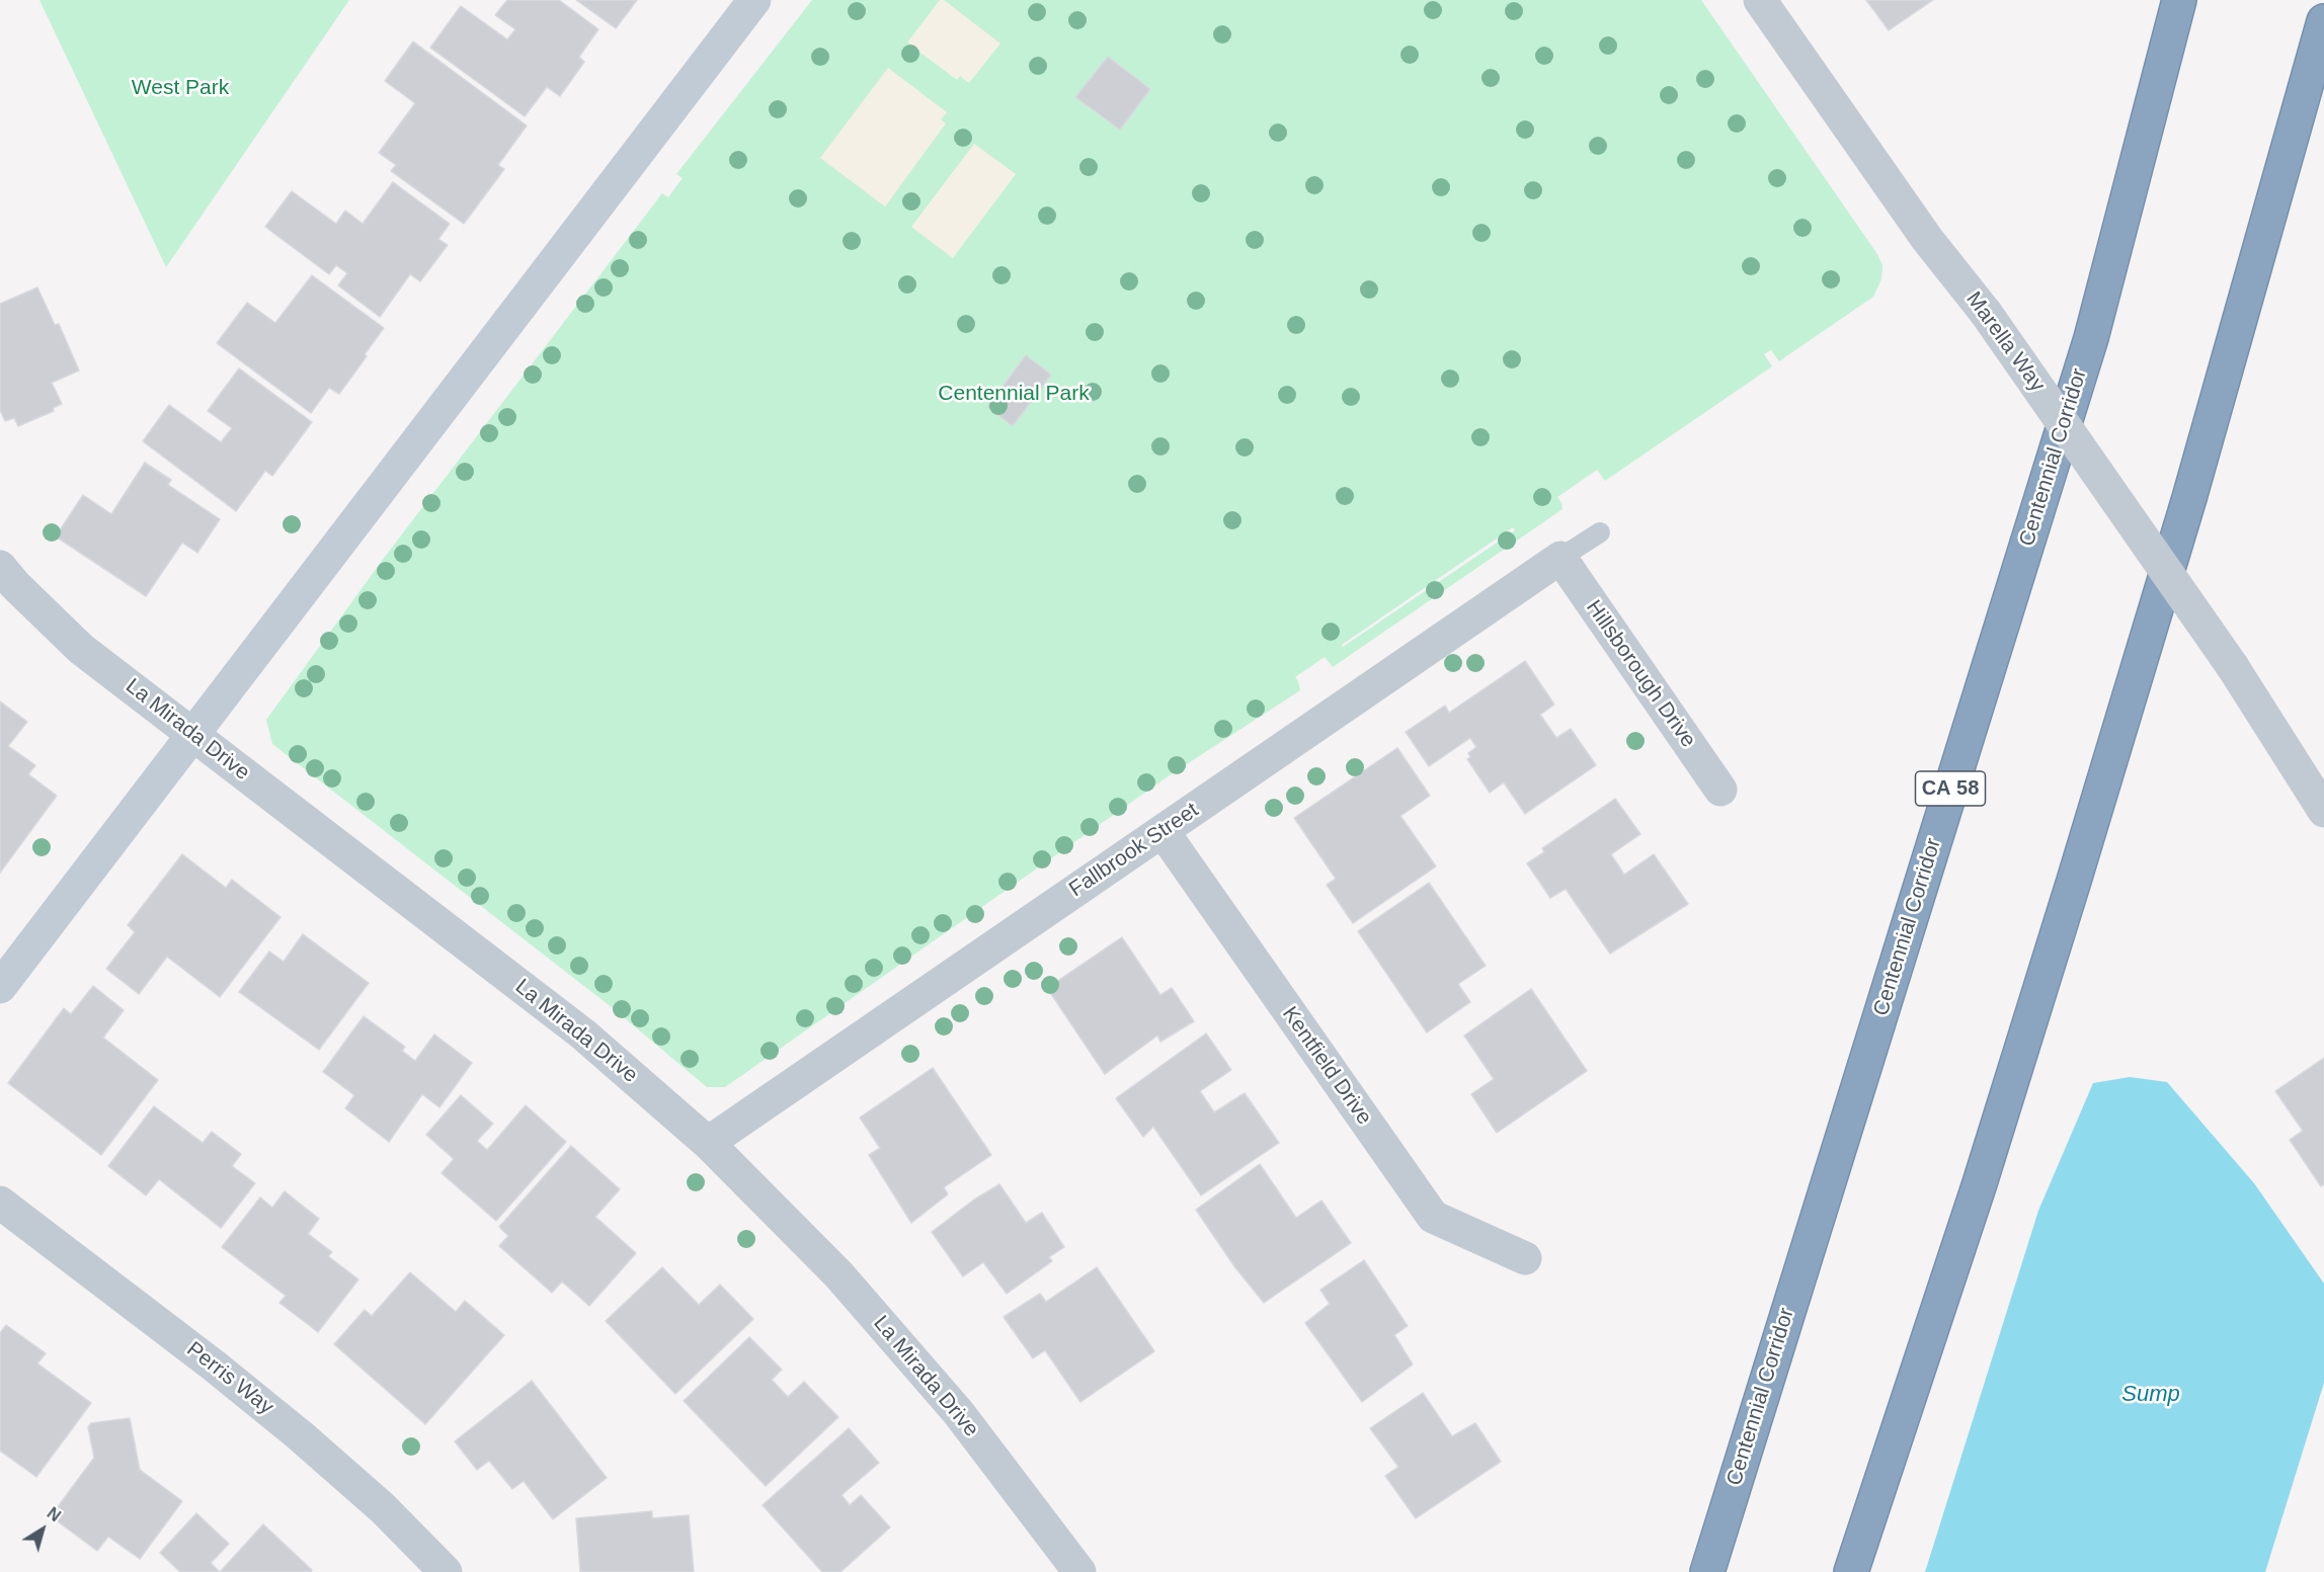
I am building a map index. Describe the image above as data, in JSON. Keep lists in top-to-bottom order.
{
  "streets": {
    "highway": ["Centennial Corridor", "CA 58"],
    "street": [
      "Marella Way",
      "Hillsborough Drive",
      "La Mirada Drive",
      "Fallbrook Street",
      "Kentfield Drive",
      "Perris Way"
    ]
  },
  "crossings": [
    ["Hillsborough Drive", "Fallbrook Street"],
    ["La Mirada Drive", "Fallbrook Street"],
    ["Fallbrook Street", "Kentfield Drive"]
  ],
  "water": ["Sump"],
  "parks": ["West Park", "Centennial Park"],
  "north": "top right"
}
